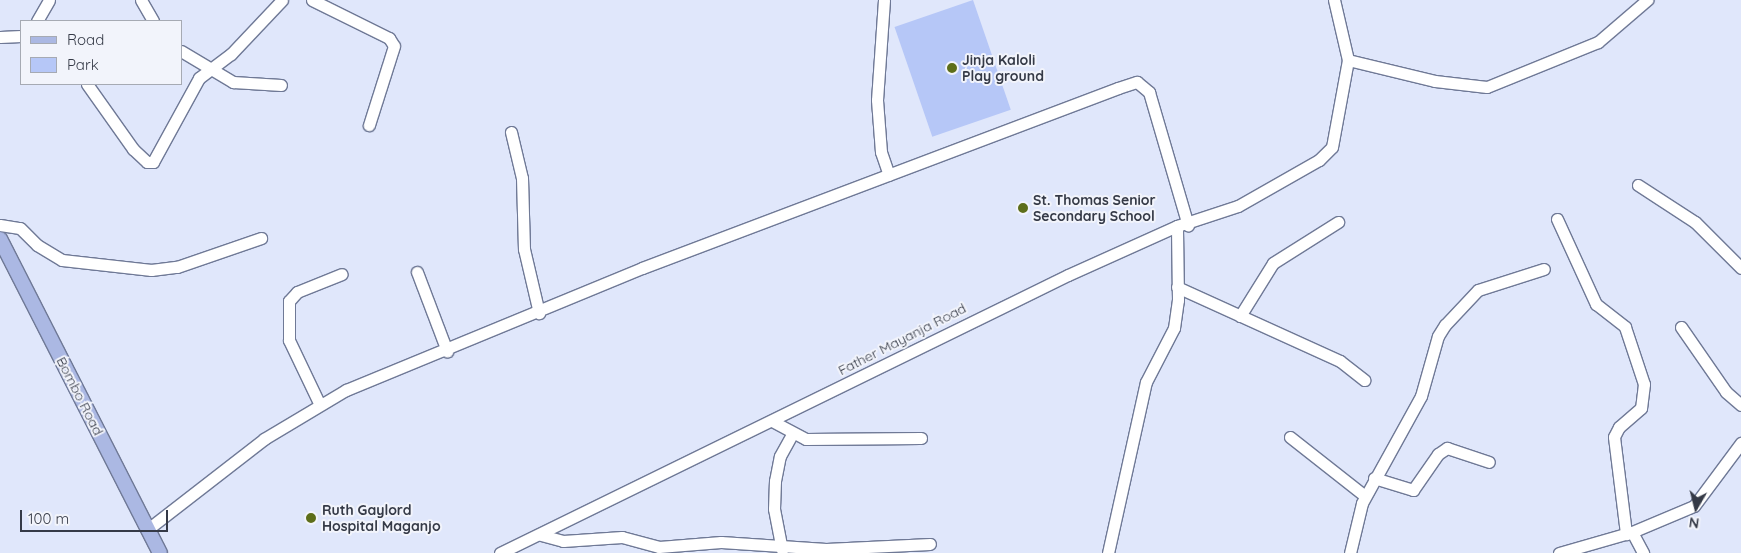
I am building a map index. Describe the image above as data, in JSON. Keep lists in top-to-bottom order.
{
  "streets": {
    "main road": ["Bombo Road"],
    "street": ["Father Mayanja Road"]
  },
  "places": ["Jinja Kaloli Play ground", "St. Thomas Senior Secondary School", "Ruth Gaylord Hospital Maganjo"],
  "legend": ["Road", "Park"],
  "scale_bar": "100 m",
  "north": "bottom"
}
